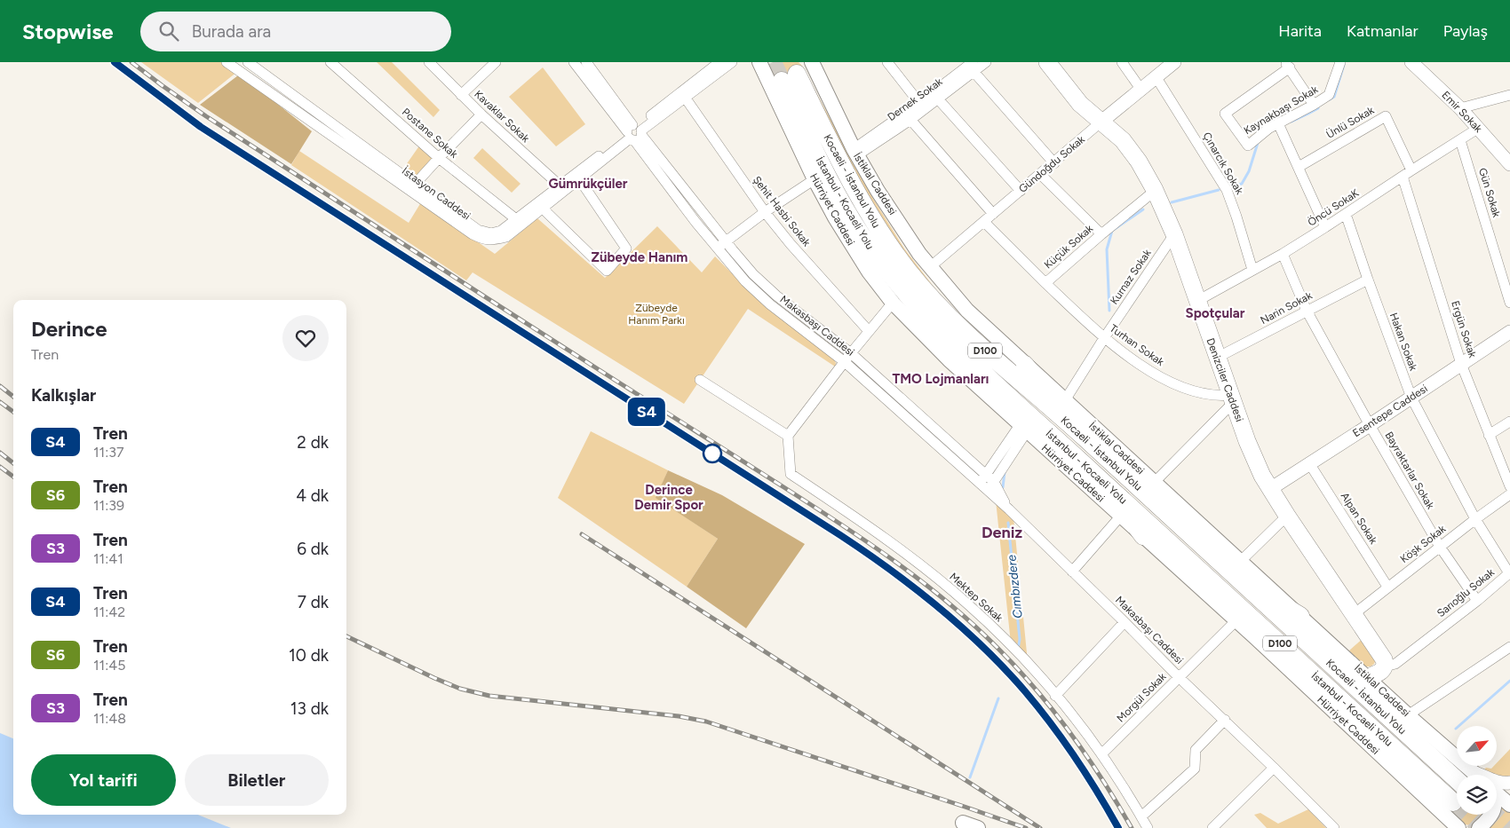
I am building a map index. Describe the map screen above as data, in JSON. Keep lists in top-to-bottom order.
{
  "streets": {
    "highway": ["Kocaeli - İstanbul Yolu", "İstanbul - Kocaeli Yolu", "D100"],
    "main road": ["İstiklal Caddesi", "Hürriyet Caddesi", "Denizciler Caddesi"],
    "street": [
      "Dernek Sokak",
      "Kaynakbaşı Sokak",
      "Emir Sokak",
      "Kavaklar Sokak",
      "Ünlü Sokak",
      "Postane Sokak",
      "Çınarcık Sokak",
      "Gündoğdu Sokak",
      "Gün Sokak",
      "İstasyon Caddesi",
      "Öncü SokaK",
      "Şehit Hasbi Sokak",
      "Küçük Sokak",
      "Kurnaz Sokak",
      "Narin Sokak",
      "Makasbaşı Caddesi",
      "Ergün Sokak",
      "Hakan Sokak",
      "Turhan Sokak",
      "Esentepe Caddesi",
      "Bayraktarlar Sokak",
      "Alpan Sokak",
      "Köşk Sokak",
      "Sarıoğlu Sokak",
      "Mektep Sokak",
      "Morgül Sokak"
    ]
  },
  "crossings": [
    ["Dernek Sokak", "İstiklal Caddesi"],
    ["Emir Sokak", "Öncü SokaK"],
    ["Kavaklar Sokak", "İstasyon Caddesi"],
    ["Ünlü Sokak", "Öncü SokaK"],
    ["Postane Sokak", "İstasyon Caddesi"],
    ["Çınarcık Sokak", "Gündoğdu Sokak"],
    ["Çınarcık Sokak", "Öncü SokaK"],
    ["Gündoğdu Sokak", "İstiklal Caddesi"],
    ["Gündoğdu Sokak", "Küçük Sokak"],
    ["Gündoğdu Sokak", "Denizciler Caddesi"],
    ["Kocaeli - İstanbul Yolu", "İstiklal Caddesi"],
    ["Kocaeli - İstanbul Yolu", "İstanbul - Kocaeli Yolu"],
    ["Kocaeli - İstanbul Yolu", "Hürriyet Caddesi"],
    ["İstiklal Caddesi", "Kurnaz Sokak"],
    ["İstiklal Caddesi", "Denizciler Caddesi"],
    ["İstiklal Caddesi", "Sarıoğlu Sokak"],
    ["Gün Sokak", "Öncü SokaK"],
    ["İstasyon Caddesi", "Şehit Hasbi Sokak"],
    ["İstasyon Caddesi", "Makasbaşı Caddesi"],
    ["İstanbul - Kocaeli Yolu", "Hürriyet Caddesi"],
    ["Öncü SokaK", "Ergün Sokak"],
    ["Öncü SokaK", "Hakan Sokak"],
    ["Öncü SokaK", "Denizciler Caddesi"],
    ["Öncü SokaK", "Bayraktarlar Sokak"],
    ["Hürriyet Caddesi", "Morgül Sokak"],
    ["Küçük Sokak", "Turhan Sokak"],
    ["Küçük Sokak", "Denizciler Caddesi"],
    ["Kurnaz Sokak", "Turhan Sokak"],
    ["Kurnaz Sokak", "Denizciler Caddesi"],
    ["Narin Sokak", "Hakan Sokak"],
    ["Narin Sokak", "Denizciler Caddesi"],
    ["Narin Sokak", "Bayraktarlar Sokak"],
    ["Makasbaşı Caddesi", "Morgül Sokak"],
    ["Ergün Sokak", "Esentepe Caddesi"],
    ["Hakan Sokak", "Esentepe Caddesi"],
    ["Hakan Sokak", "Köşk Sokak"],
    ["Hakan Sokak", "Sarıoğlu Sokak"],
    ["Turhan Sokak", "Denizciler Caddesi"],
    ["Denizciler Caddesi", "Esentepe Caddesi"],
    ["Denizciler Caddesi", "Köşk Sokak"],
    ["Denizciler Caddesi", "Sarıoğlu Sokak"],
    ["Esentepe Caddesi", "Bayraktarlar Sokak"],
    ["Esentepe Caddesi", "Alpan Sokak"],
    ["Bayraktarlar Sokak", "Köşk Sokak"],
    ["Bayraktarlar Sokak", "Sarıoğlu Sokak"],
    ["Alpan Sokak", "Köşk Sokak"],
    ["Köşk Sokak", "Sarıoğlu Sokak"],
    ["Mektep Sokak", "Morgül Sokak"]
  ],
  "districts": [
    "Gümrükçüler",
    "Zübeyde Hanım",
    "Spotçular",
    "TMO Lojmanları",
    "Derince Demir Spor",
    "Deniz"
  ],
  "water": ["Cımbızdere"],
  "parks": ["Zübeyde Hanım Parkı"],
  "north": "top right",
  "page": {
    "header": "Stopwise",
    "search": "Burada ara",
    "nav": ["Harita", "Katmanlar", "Paylaş"],
    "on_map": "S4",
    "heading": [
      ["Derince", "Tren"],
      "Kalkışlar"
    ],
    "list": [
      {
        "mark": "S4",
        "name": "Tren",
        "note": "11:37",
        "value": "2 dk"
      },
      {
        "mark": "S6",
        "name": "Tren",
        "note": "11:39",
        "value": "4 dk"
      },
      {
        "mark": "S3",
        "name": "Tren",
        "note": "11:41",
        "value": "6 dk"
      },
      {
        "mark": "S4",
        "name": "Tren",
        "note": "11:42",
        "value": "7 dk"
      },
      {
        "mark": "S6",
        "name": "Tren",
        "note": "11:45",
        "value": "10 dk"
      },
      {
        "mark": "S3",
        "name": "Tren",
        "note": "11:48",
        "value": "13 dk"
      }
    ],
    "buttons": ["Yol tarifi", "Biletler"]
  }
}
